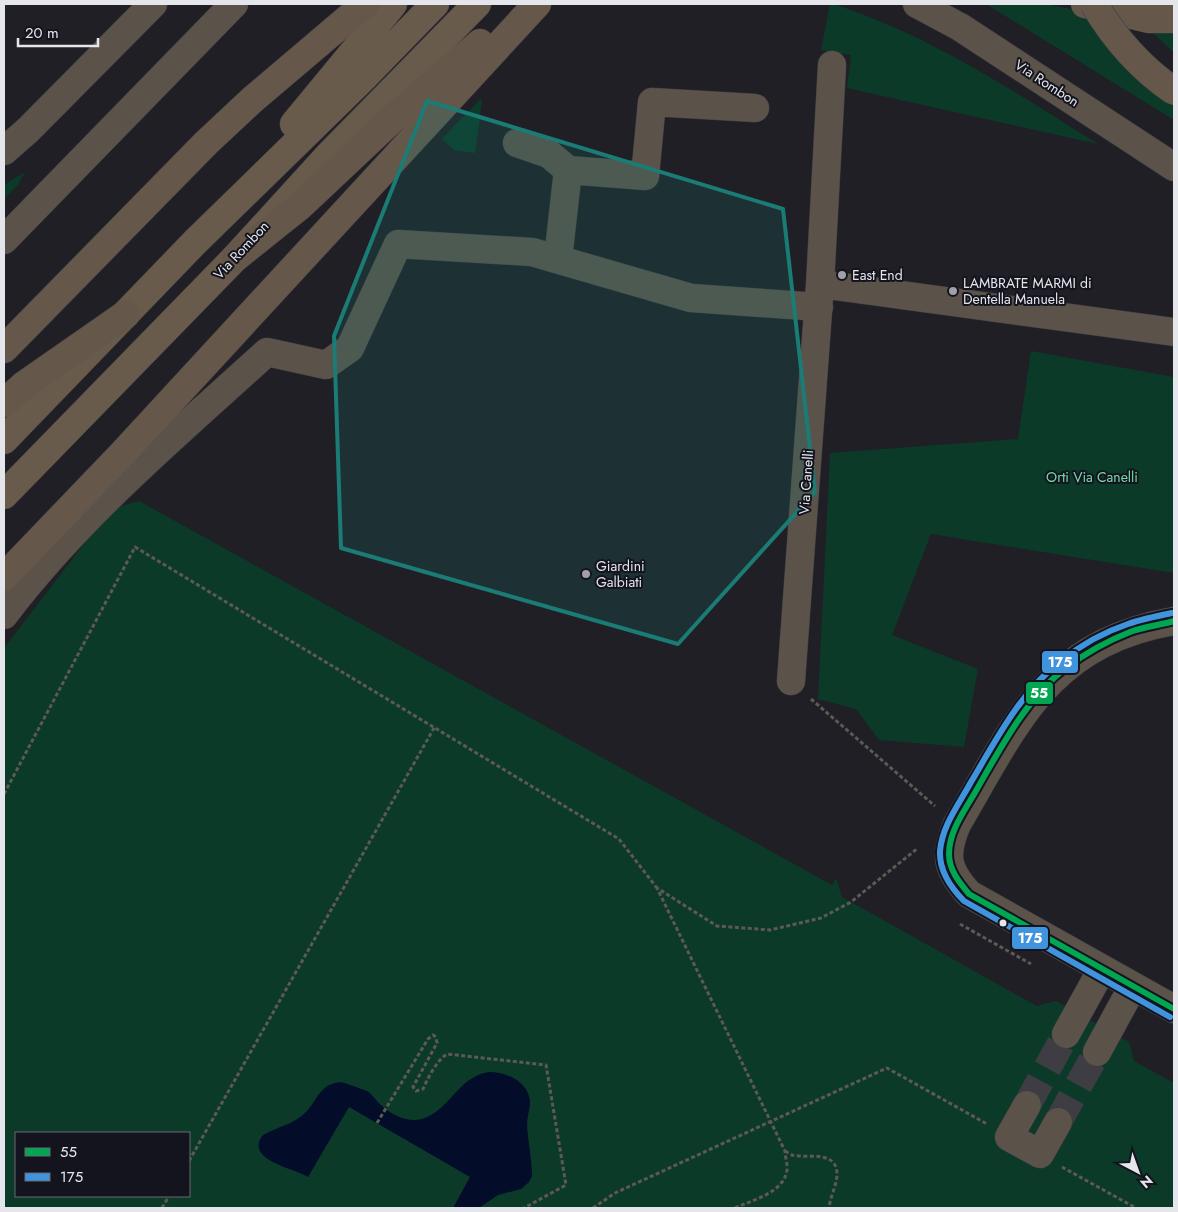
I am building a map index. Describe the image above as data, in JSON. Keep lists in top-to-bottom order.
{
  "streets": {
    "main road": ["Via Rombon"],
    "street": ["Via Canelli"]
  },
  "parks": ["Orti Via Canelli"],
  "places": ["East End", "LAMBRATE MARMI di Dentella Manuela", "Giardini Galbiati"],
  "lines": ["transit line 175", "transit line 55"],
  "legend": ["55", "175"],
  "scale_bar": "20 m",
  "north": "bottom right"
}
